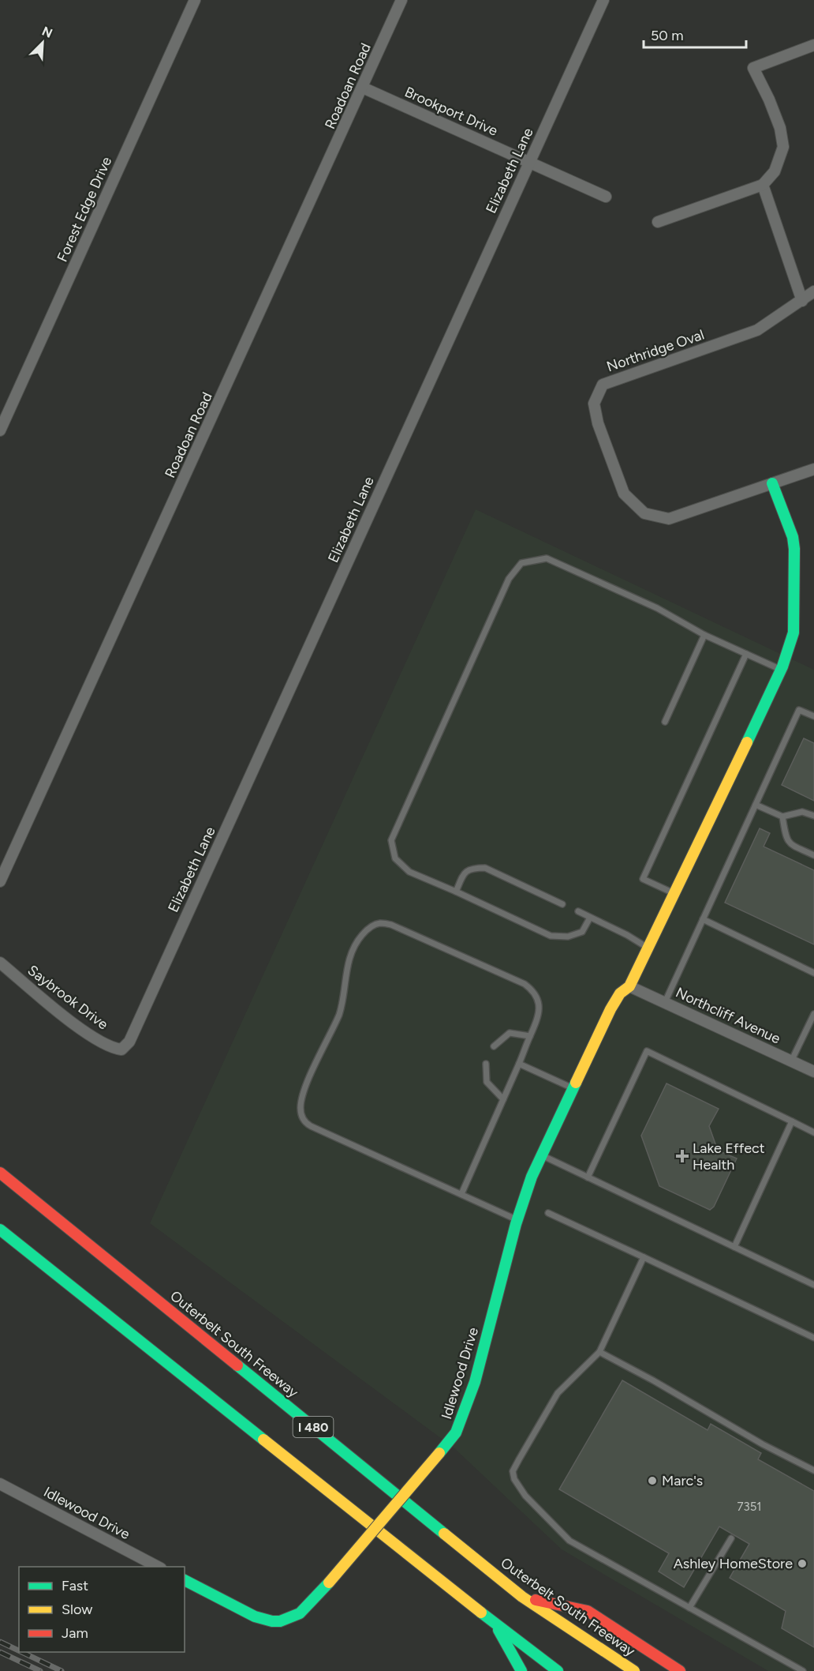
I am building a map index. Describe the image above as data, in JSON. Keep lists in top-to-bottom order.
{
  "streets": {
    "main road": ["Outerbelt South Freeway", "Idlewood Drive", "I 480"],
    "street": [
      "Roadoan Road",
      "Brookport Drive",
      "Elizabeth Lane",
      "Forest Edge Drive",
      "Northridge Oval",
      "Saybrook Drive",
      "Northcliff Avenue"
    ]
  },
  "crossings": [
    ["Roadoan Road", "Brookport Drive"],
    ["Brookport Drive", "Elizabeth Lane"],
    ["Elizabeth Lane", "Saybrook Drive"],
    ["Northridge Oval", "Idlewood Drive"],
    ["Northcliff Avenue", "Idlewood Drive"]
  ],
  "places": {
    "health": ["Lake Effect Health"],
    "other": ["Marc's", "Ashley HomeStore"]
  },
  "house_numbers": ["7351"],
  "legend": ["Fast", "Slow", "Jam"],
  "scale_bar": "50 m",
  "north": "top right"
}
